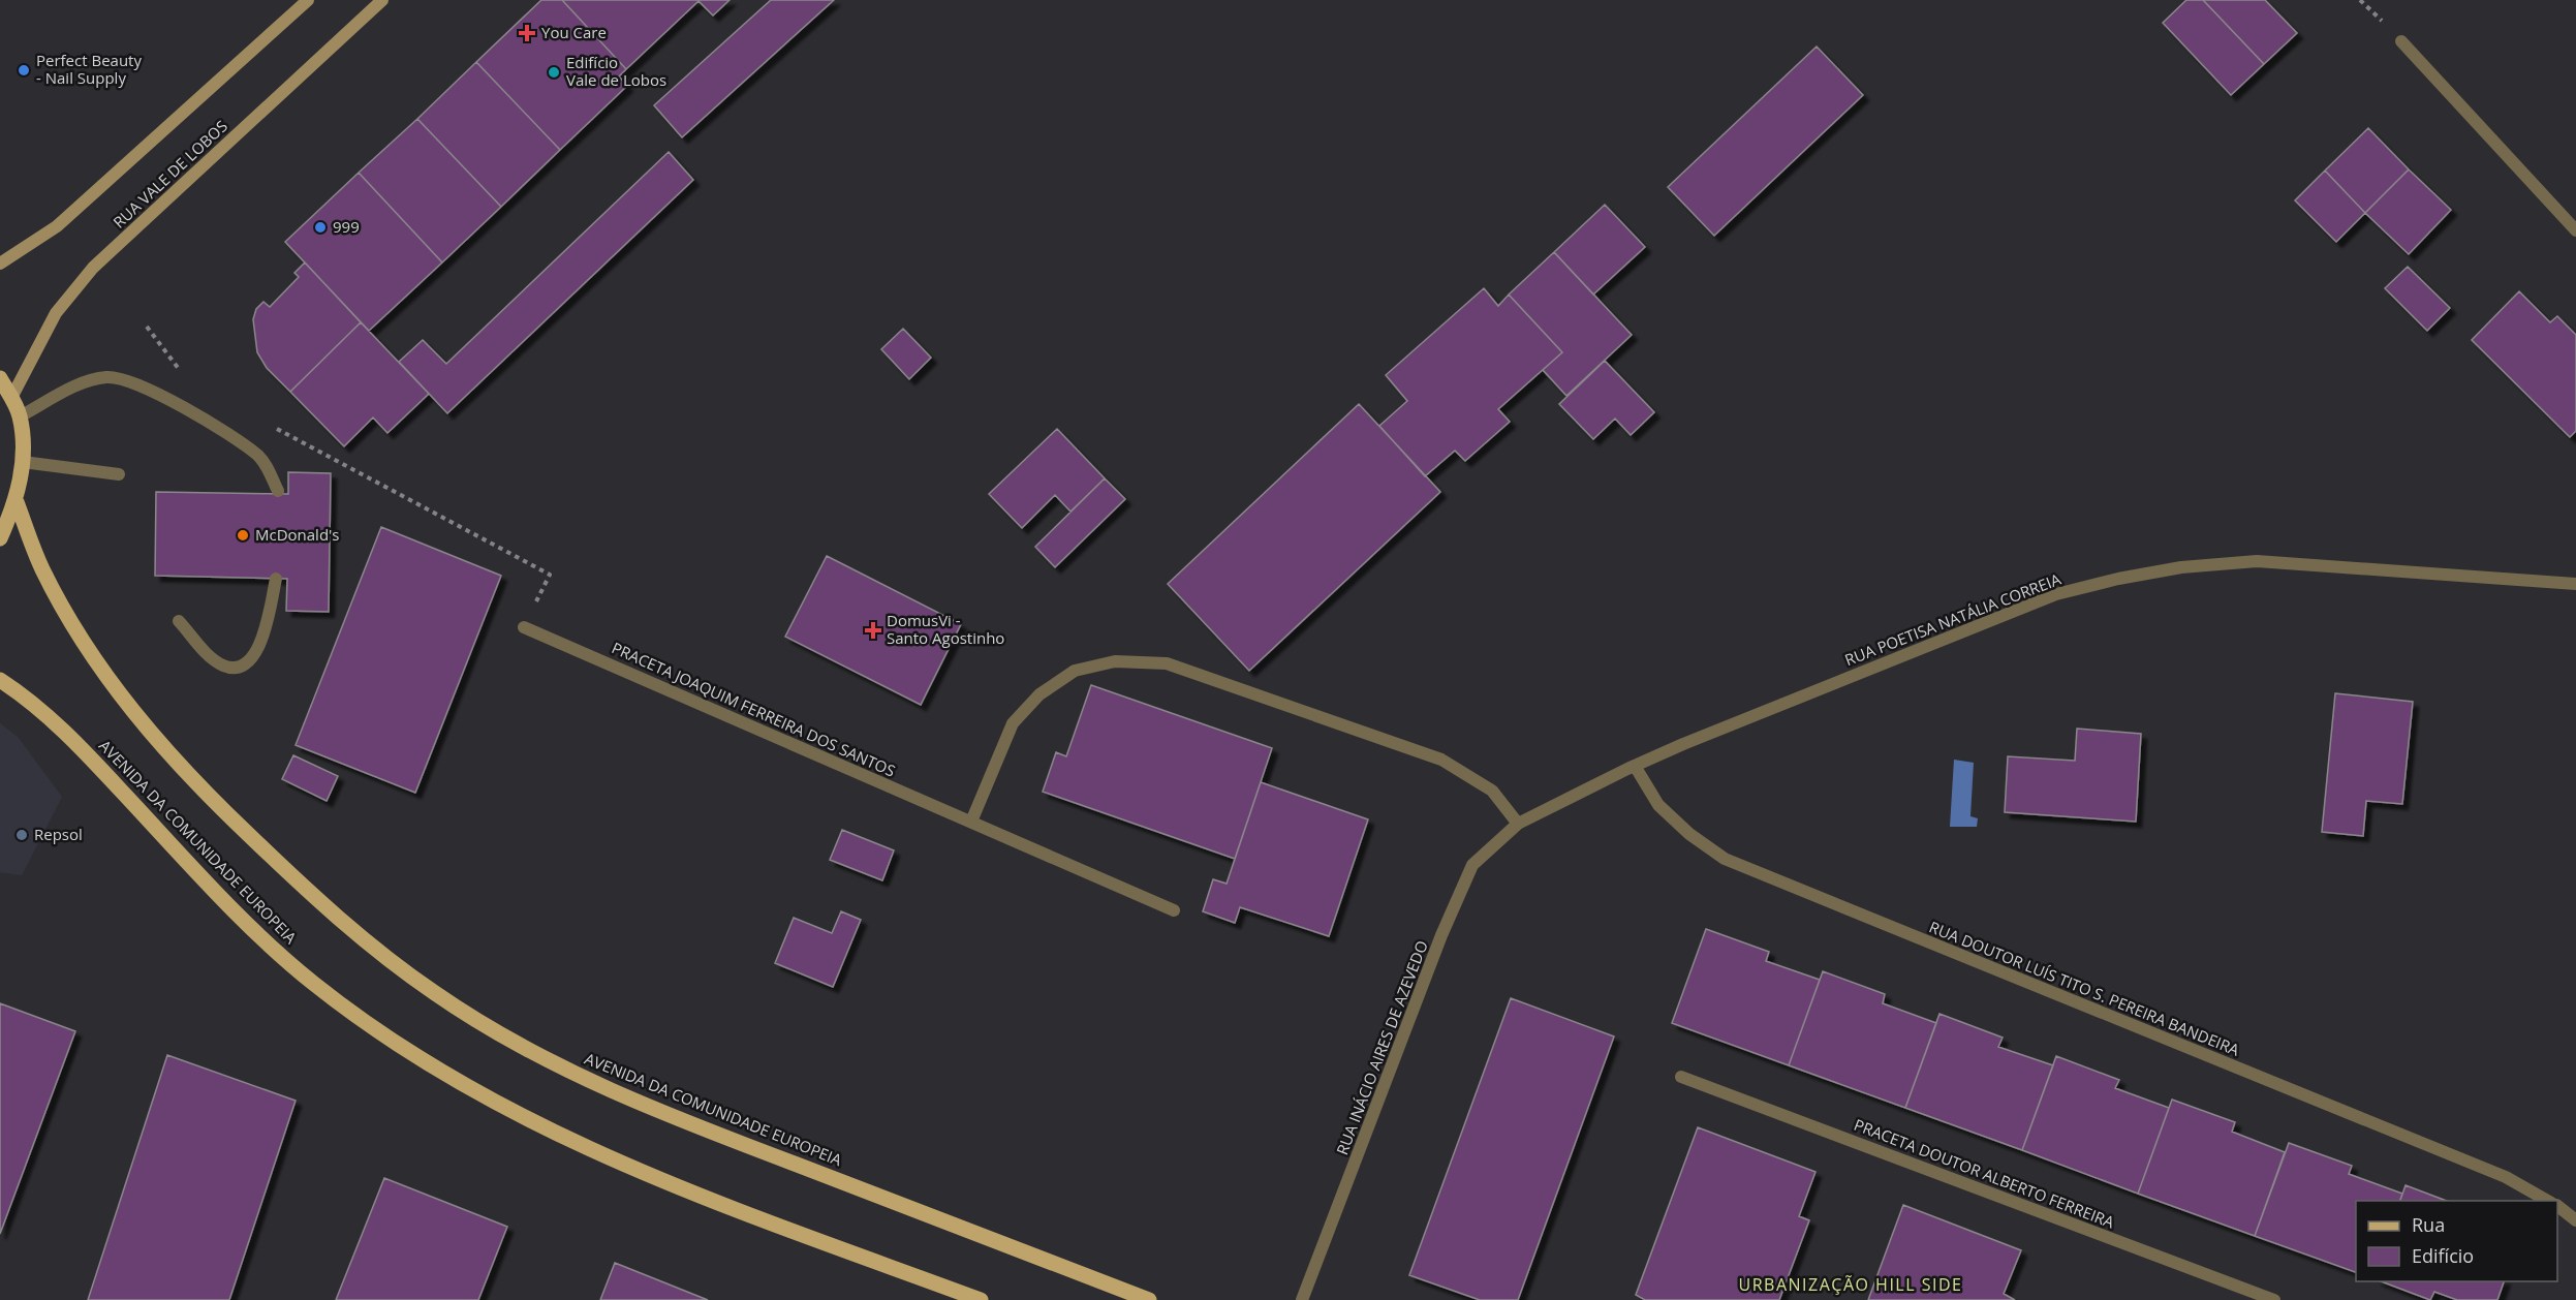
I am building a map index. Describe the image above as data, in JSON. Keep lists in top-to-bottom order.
{
  "streets": {
    "main road": ["RUA VALE DE LOBOS", "AVENIDA DA COMUNIDADE EUROPEIA"],
    "street": [
      "RUA POETISA NATÁLIA CORREIA",
      "PRACETA JOAQUIM FERREIRA DOS SANTOS",
      "RUA DOUTOR LUÍS TITO S. PEREIRA BANDEIRA",
      "RUA INÁCIO AIRES DE AZEVEDO",
      "PRACETA DOUTOR ALBERTO FERREIRA"
    ]
  },
  "crossings": [
    ["RUA POETISA NATÁLIA CORREIA", "RUA DOUTOR LUÍS TITO S. PEREIRA BANDEIRA"],
    ["RUA POETISA NATÁLIA CORREIA", "RUA INÁCIO AIRES DE AZEVEDO"]
  ],
  "districts": ["URBANIZAÇÃO HILL SIDE"],
  "places": {
    "health": ["You Care", "DomusVi - Santo Agostinho"],
    "other": [
      "Perfect Beauty - Nail Supply",
      "Edifício Vale de Lobos",
      "999",
      "McDonald's",
      "Repsol"
    ]
  },
  "legend": ["Rua", "Edifício"]
}
